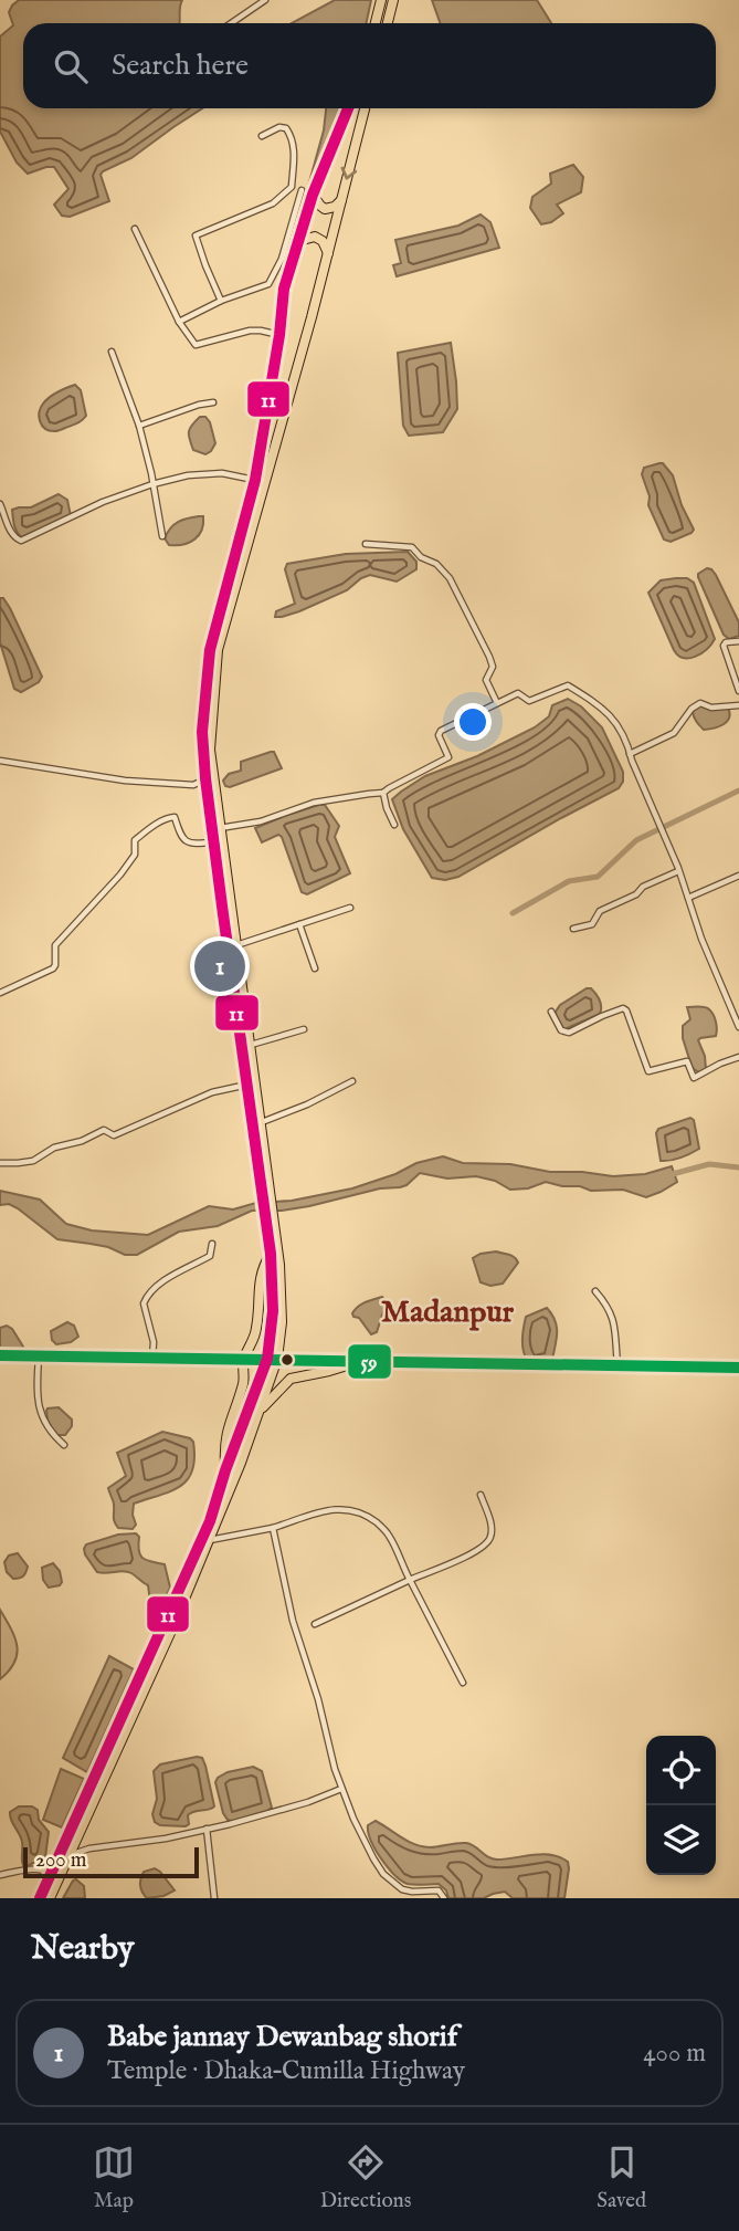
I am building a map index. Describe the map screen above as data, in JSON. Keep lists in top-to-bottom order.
{
  "districts": ["Madanpur"],
  "lines": ["transit line 11", "transit line 59"],
  "scale_bar": "200 m",
  "page": {
    "search": "Search here",
    "pins": "1",
    "scale": "200 m",
    "heading": "Nearby",
    "list": [
      {
        "mark": "1",
        "name": "Babe jannay Dewanbag shorif",
        "note": "Temple · Dhaka–Cumilla Highway",
        "value": "400 m"
      }
    ],
    "nav": ["Map", "Directions", "Saved"]
  }
}
